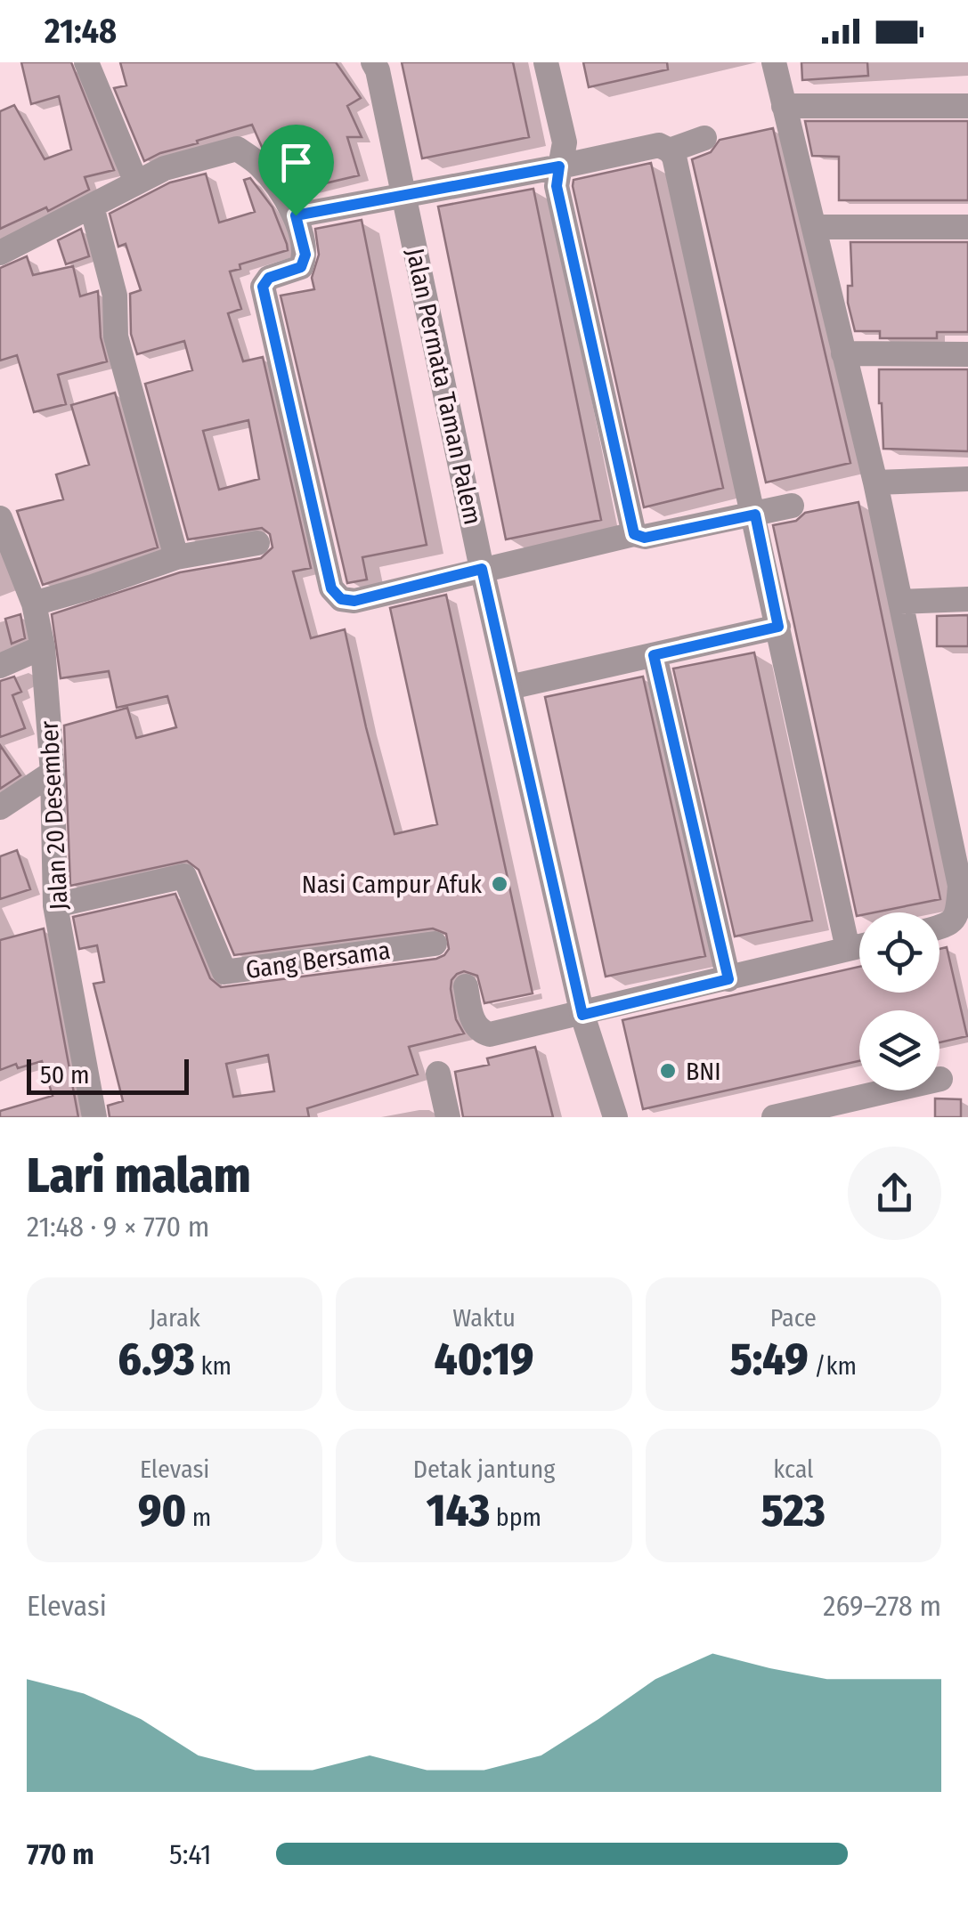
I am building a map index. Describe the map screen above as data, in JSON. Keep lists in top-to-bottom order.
{
  "streets": {
    "street": ["Jalan Permata Taman Palem", "Jalan 20 Desember", "Gang Bersama"]
  },
  "crossings": [
    ["Jalan 20 Desember", "Gang Bersama"]
  ],
  "places": ["Nasi Campur Afuk", "BNI"],
  "scale_bar": "50 m",
  "page": {
    "status": "21:48",
    "scale": "50 m",
    "heading": ["Lari malam", "21:48 · 9 × 770 m"],
    "stats": [
      ["Jarak", "6.93 km"],
      ["Waktu", "40:19"],
      ["Pace", "5:49 /km"],
      ["Elevasi", "90 m"],
      ["Detak jantung", "143 bpm"],
      ["kcal", "523"]
    ],
    "chart": ["Elevasi", "269–278 m"],
    "list": [
      {
        "name": "770 m",
        "note": "5:41"
      }
    ]
  }
}
